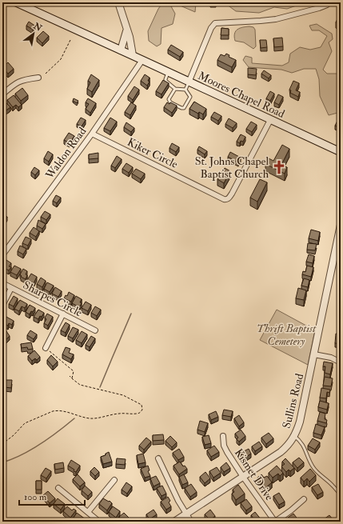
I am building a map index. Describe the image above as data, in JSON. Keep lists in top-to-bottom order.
{
  "streets": {
    "main road": ["Moores Chapel Road"],
    "street": [
      "Waldon Road",
      "Kiker Circle",
      "Sharpes Circle",
      "Sullins Road",
      "Kismet Drive"
    ]
  },
  "crossings": [
    ["Moores Chapel Road", "Waldon Road"],
    ["Moores Chapel Road", "Kiker Circle"],
    ["Waldon Road", "Kiker Circle"],
    ["Sullins Road", "Kismet Drive"]
  ],
  "parks": ["Thrift Baptist Cemetery"],
  "places": {
    "church": ["St. Johns Chapel Baptist Church"]
  },
  "scale_bar": "100 m",
  "north": "top right"
}
